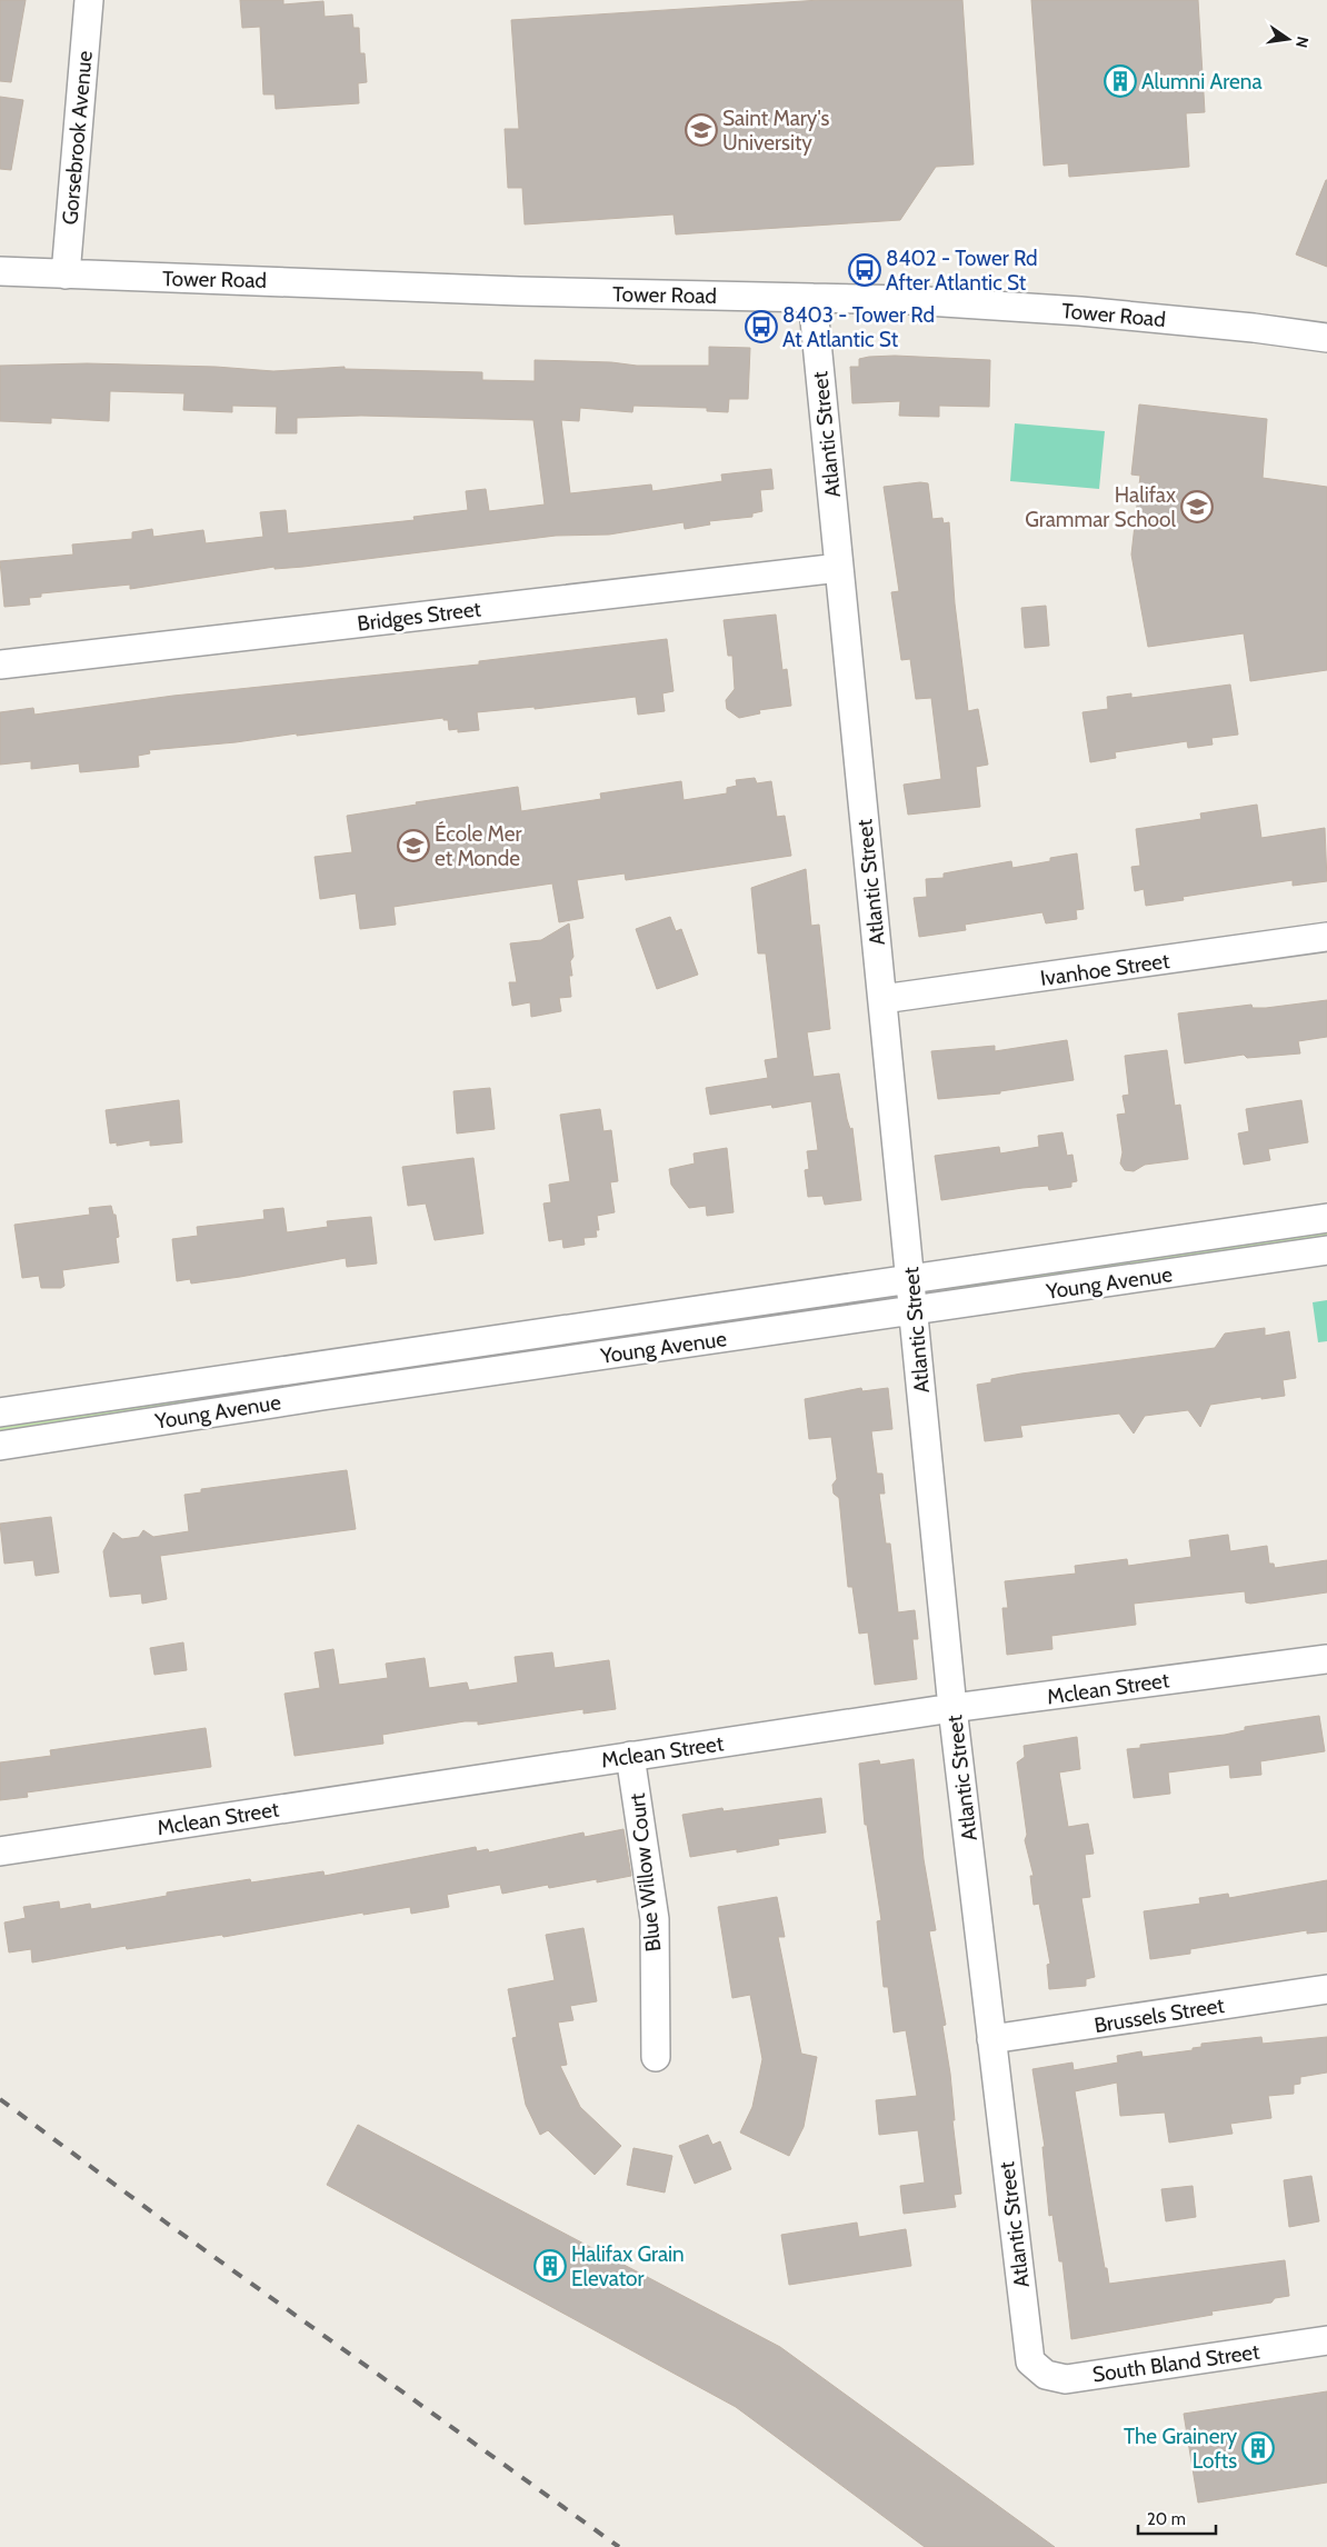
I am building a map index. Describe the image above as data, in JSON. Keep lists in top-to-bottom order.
{
  "streets": {
    "street": [
      "Gorsebrook Avenue",
      "Tower Road",
      "Atlantic Street",
      "Bridges Street",
      "Ivanhoe Street",
      "Young Avenue",
      "Mclean Street",
      "Blue Willow Court",
      "Brussels Street",
      "South Bland Street"
    ]
  },
  "crossings": [
    ["Gorsebrook Avenue", "Tower Road"],
    ["Tower Road", "Atlantic Street"],
    ["Atlantic Street", "Bridges Street"],
    ["Atlantic Street", "Ivanhoe Street"],
    ["Atlantic Street", "Young Avenue"],
    ["Atlantic Street", "Mclean Street"],
    ["Atlantic Street", "Brussels Street"],
    ["Atlantic Street", "South Bland Street"],
    ["Mclean Street", "Blue Willow Court"]
  ],
  "places": {
    "building": ["Alumni Arena", "Halifax Grain Elevator", "The Grainery Lofts"],
    "school or university": ["Saint Mary's University", "Halifax Grammar School", "École Mer et Monde"],
    "bus stop": ["8402 - Tower Rd After Atlantic St", "8403 - Tower Rd At Atlantic St"]
  },
  "scale_bar": "20 m",
  "north": "right"
}
